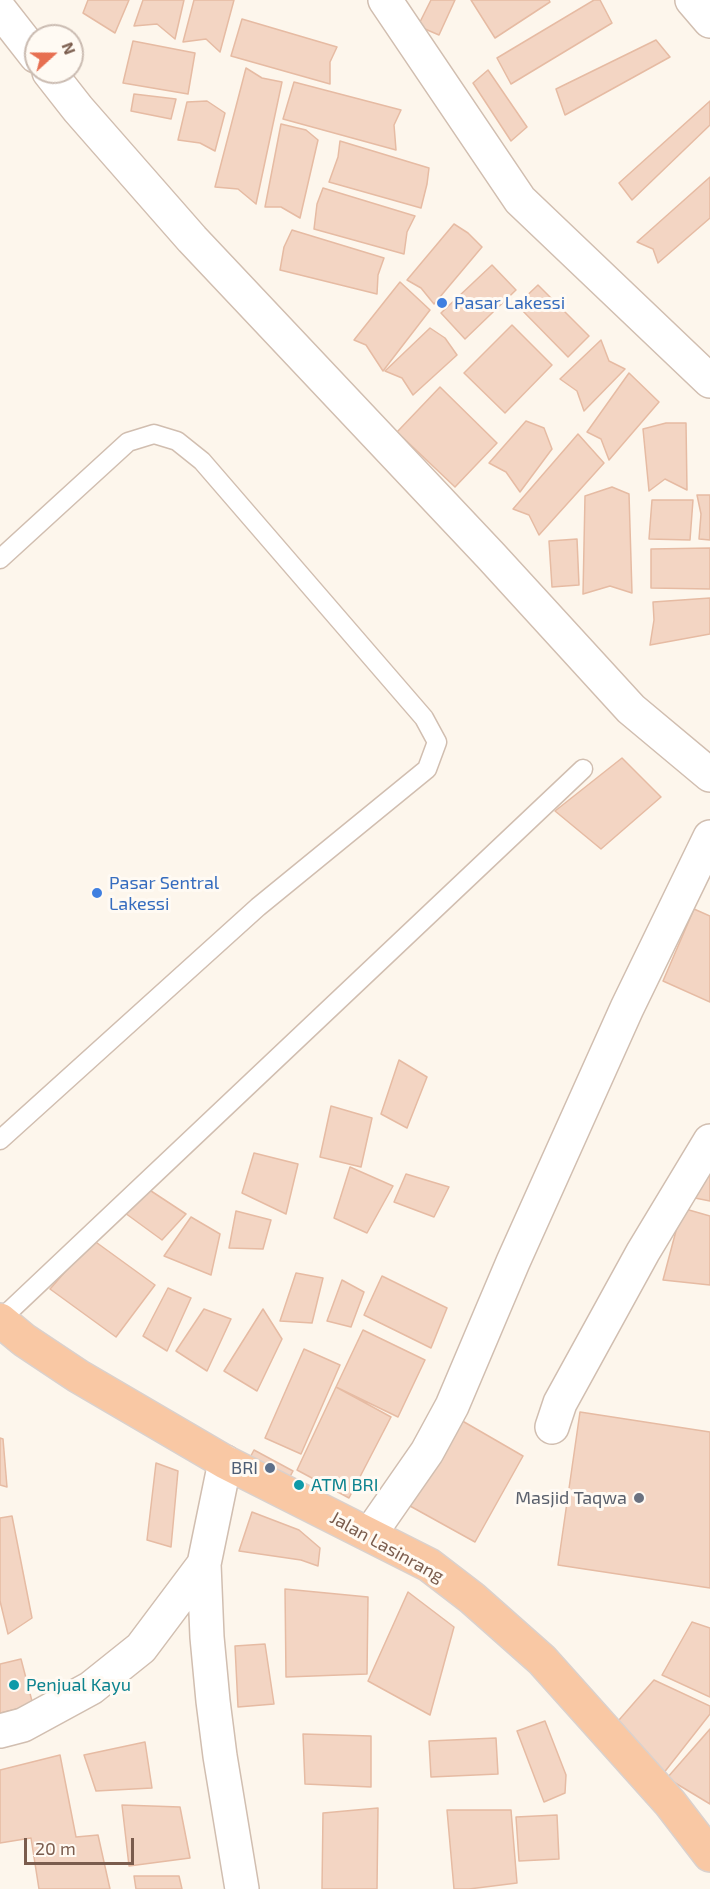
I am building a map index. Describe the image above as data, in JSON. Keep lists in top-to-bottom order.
{
  "streets": {
    "highway": ["Jalan Lasinrang"]
  },
  "places": [
    "Pasar Lakessi",
    "Pasar Sentral Lakessi",
    "BRI",
    "ATM BRI",
    "Masjid Taqwa",
    "Penjual Kayu"
  ],
  "scale_bar": "20 m",
  "north": "right"
}
